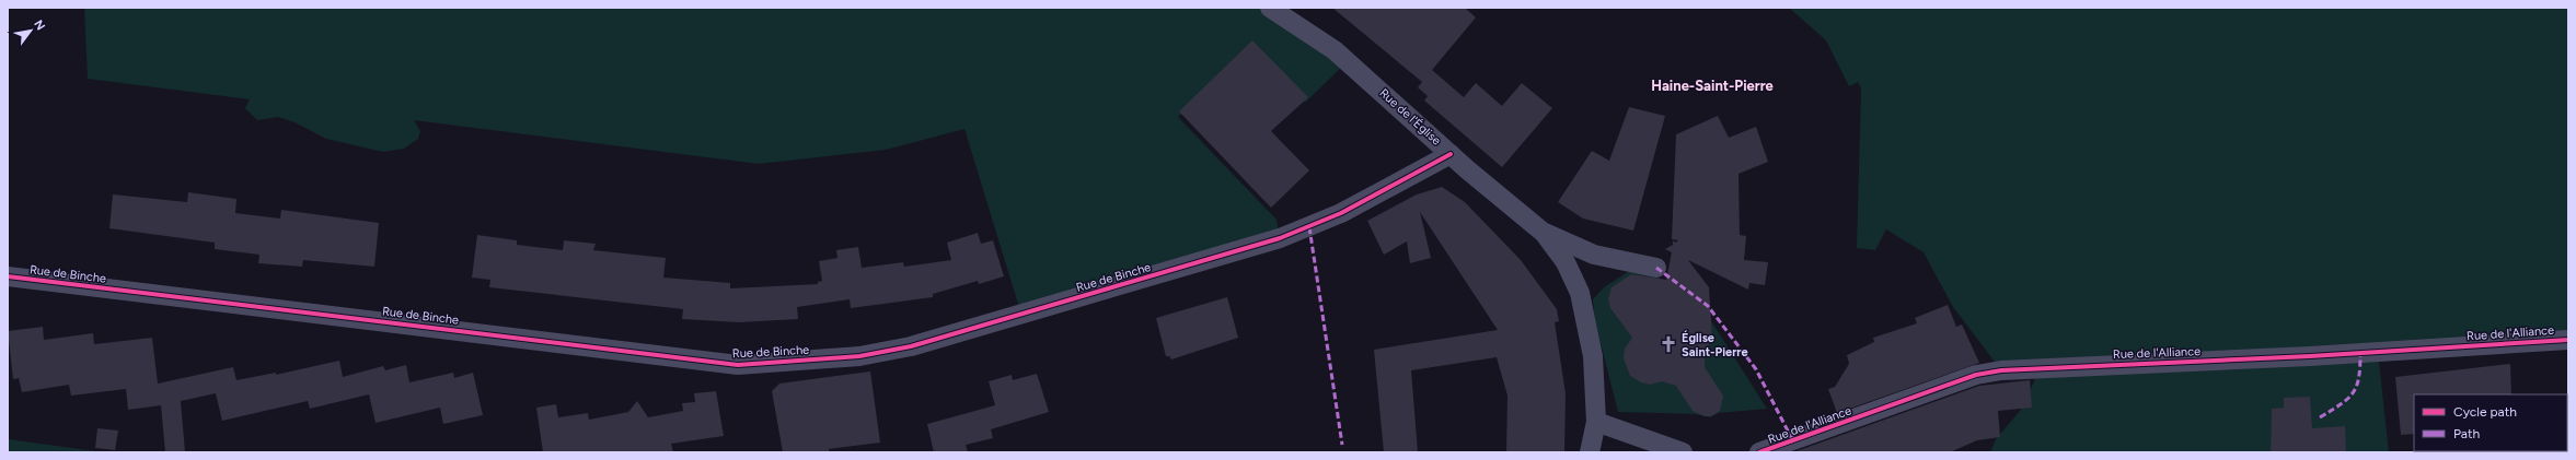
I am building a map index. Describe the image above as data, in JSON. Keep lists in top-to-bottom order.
{
  "streets": {
    "street": ["Rue de l'Église", "Rue de Binche", "Rue de l'Alliance"]
  },
  "crossings": [
    ["Rue de l'Église", "Rue de Binche"]
  ],
  "districts": ["Haine-Saint-Pierre"],
  "places": {
    "church": ["Église Saint-Pierre"]
  },
  "legend": ["Cycle path", "Path"],
  "north": "top right"
}
